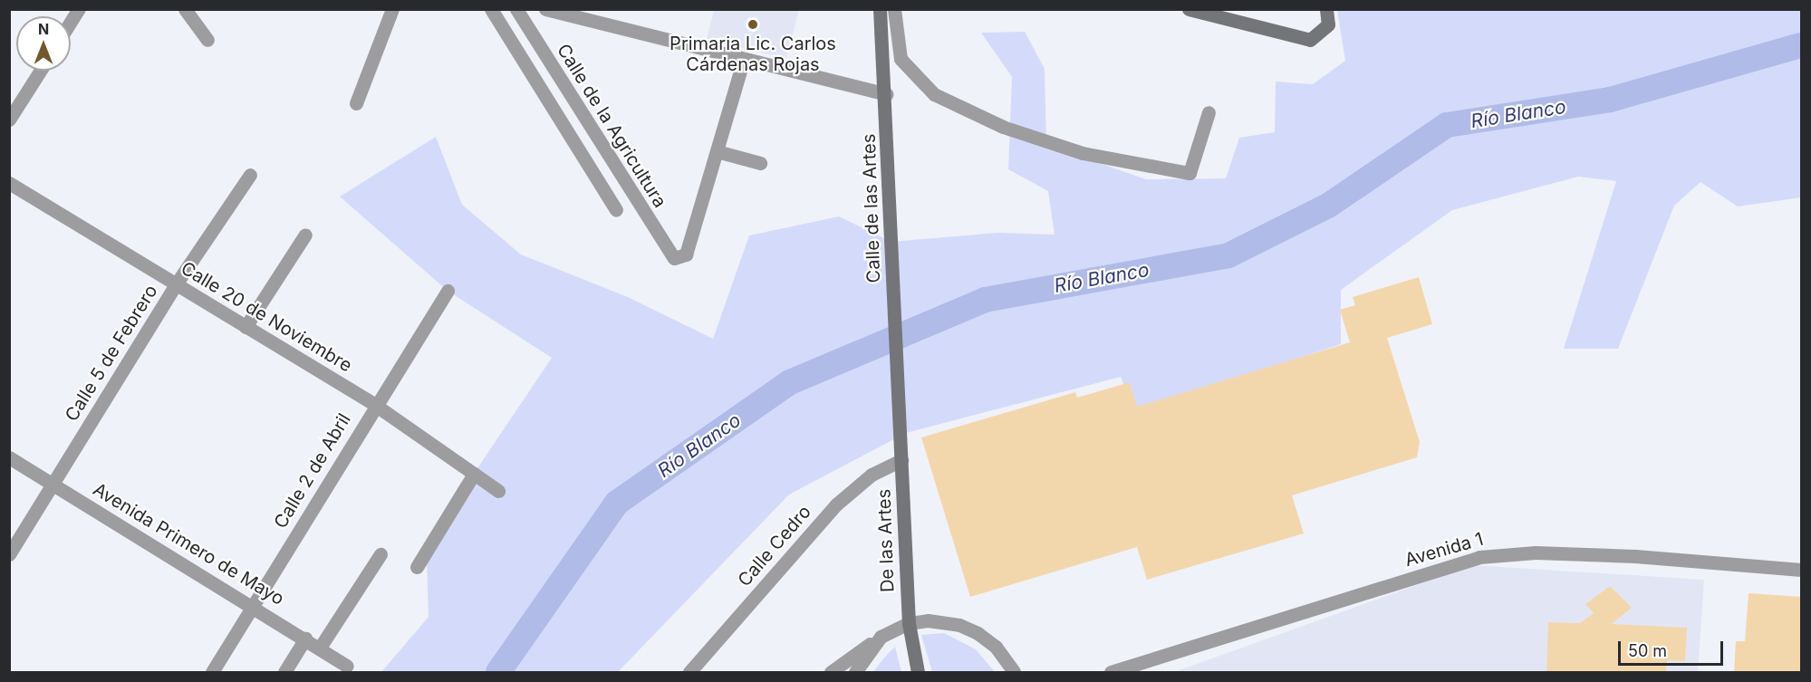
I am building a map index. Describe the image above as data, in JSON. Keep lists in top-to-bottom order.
{
  "streets": {
    "street": [
      "Calle de la Agricultura",
      "Calle de las Artes",
      "Calle 20 de Noviembre",
      "Calle 5 de Febrero",
      "Calle 2 de Abril",
      "De las Artes",
      "Avenida Primero de Mayo",
      "Calle Cedro",
      "Avenida 1"
    ]
  },
  "crossings": [
    ["Calle de las Artes", "De las Artes"],
    ["Calle 20 de Noviembre", "Calle 5 de Febrero"],
    ["Calle 20 de Noviembre", "Calle 2 de Abril"],
    ["Calle 5 de Febrero", "Avenida Primero de Mayo"],
    ["Calle 2 de Abril", "Avenida Primero de Mayo"],
    ["De las Artes", "Calle Cedro"]
  ],
  "water": ["Río Blanco"],
  "places": ["Primaria Lic. Carlos Cárdenas Rojas"],
  "scale_bar": "50 m",
  "north": "top"
}
